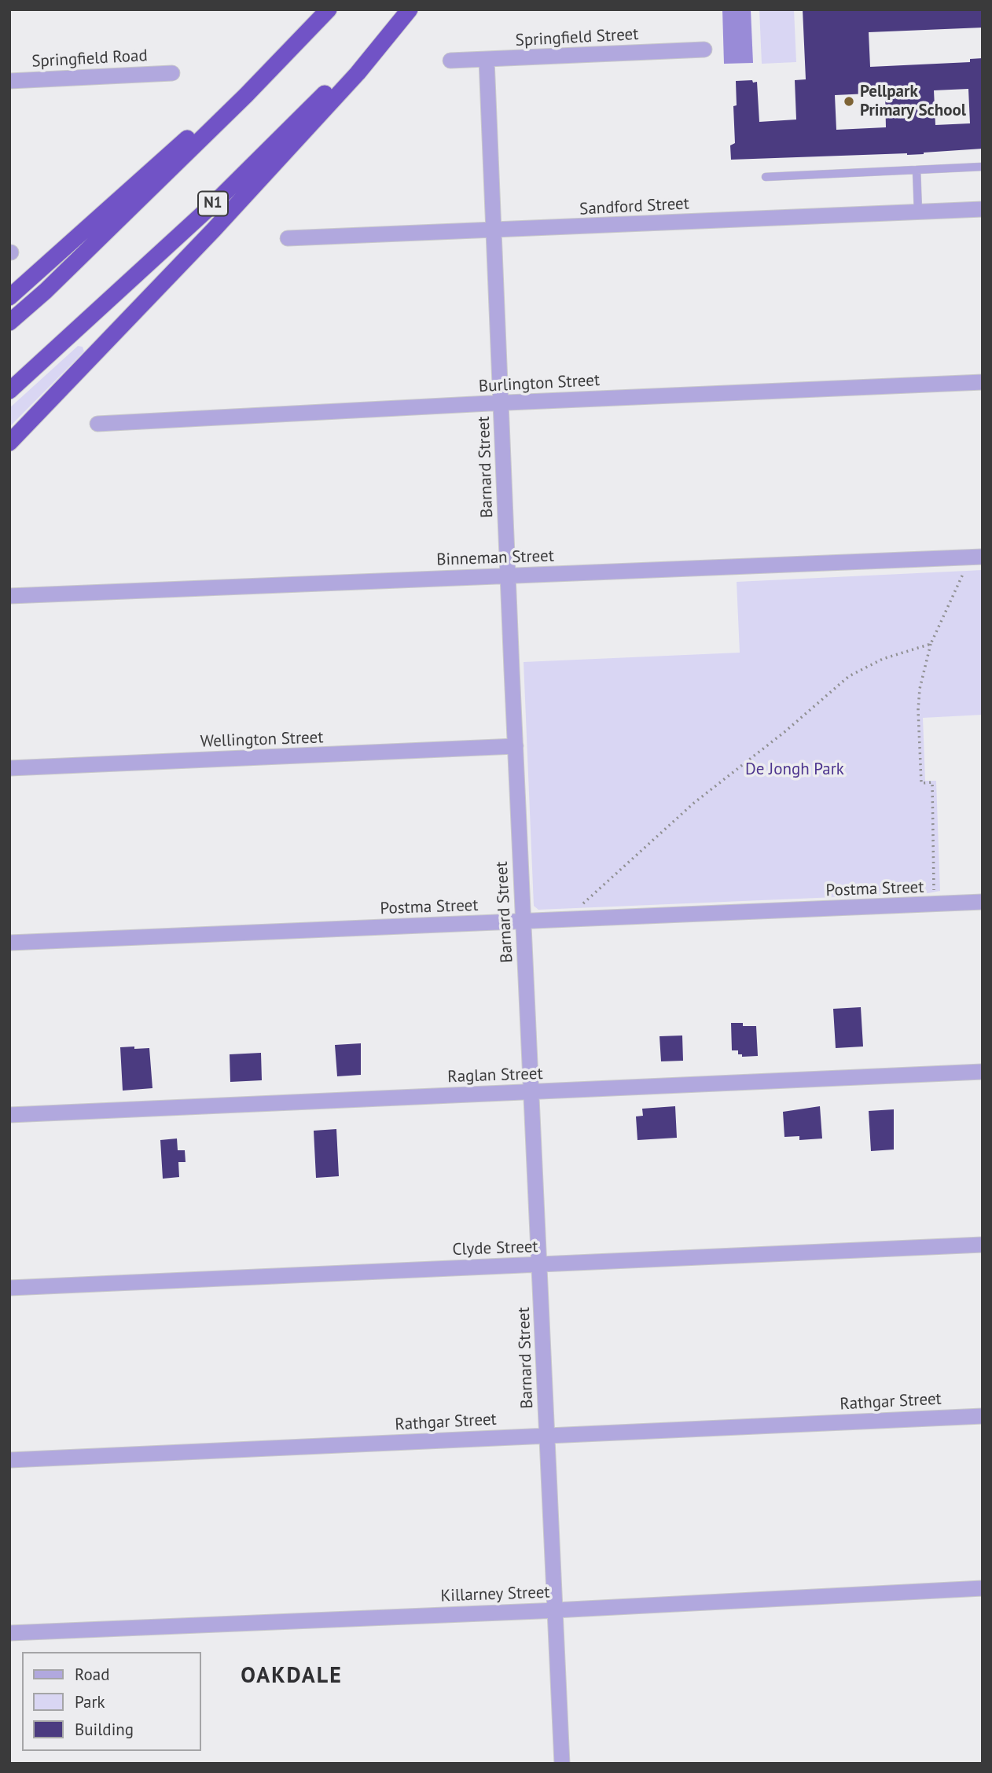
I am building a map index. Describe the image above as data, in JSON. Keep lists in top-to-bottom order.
{
  "streets": {
    "highway": ["N1"],
    "street": [
      "Springfield Street",
      "Springfield Road",
      "Sandford Street",
      "Burlington Street",
      "Barnard Street",
      "Binneman Street",
      "Wellington Street",
      "Postma Street",
      "Raglan Street",
      "Clyde Street",
      "Rathgar Street",
      "Killarney Street"
    ]
  },
  "crossings": [
    ["Springfield Street", "Barnard Street"],
    ["Sandford Street", "Barnard Street"],
    ["Burlington Street", "Barnard Street"],
    ["Barnard Street", "Binneman Street"],
    ["Barnard Street", "Wellington Street"],
    ["Barnard Street", "Postma Street"],
    ["Barnard Street", "Raglan Street"],
    ["Barnard Street", "Clyde Street"],
    ["Barnard Street", "Rathgar Street"],
    ["Barnard Street", "Killarney Street"]
  ],
  "districts": ["OAKDALE"],
  "parks": ["De Jongh Park"],
  "places": ["Pellpark Primary School"],
  "legend": ["Road", "Park", "Building"]
}
